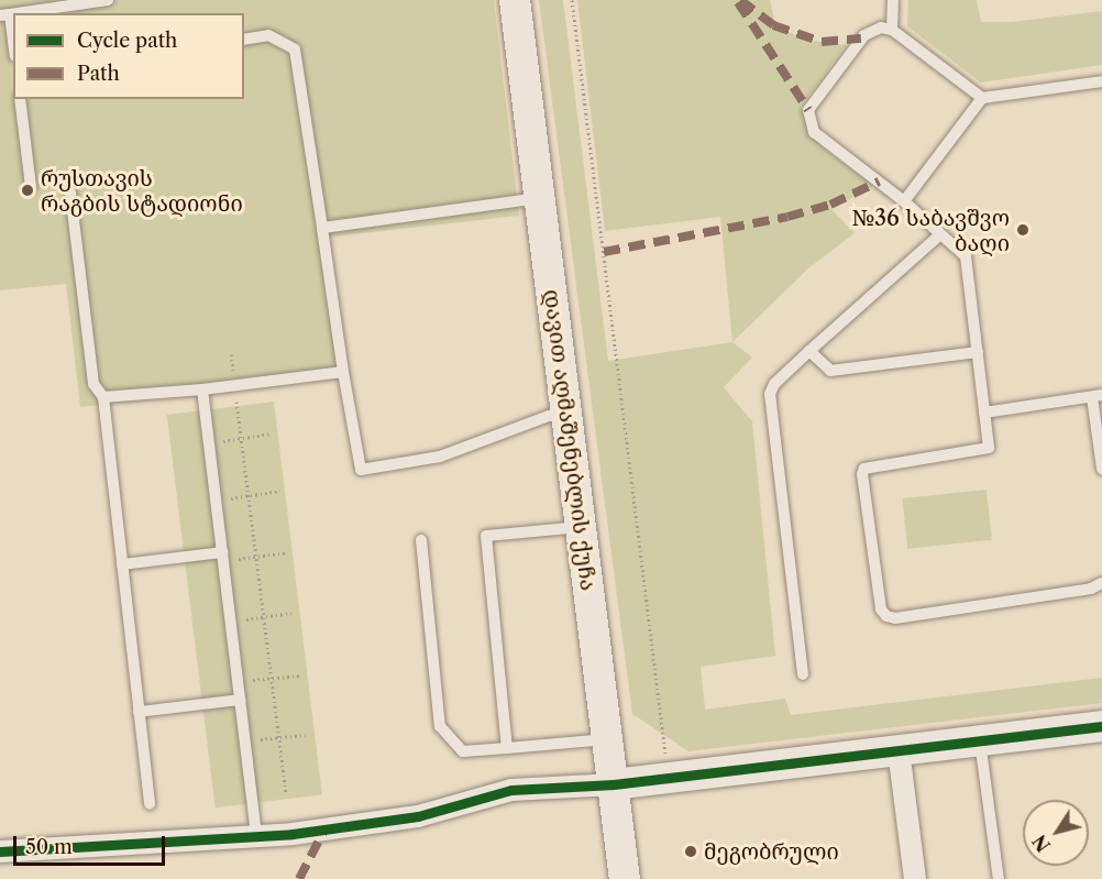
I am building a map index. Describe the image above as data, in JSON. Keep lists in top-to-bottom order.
{
  "streets": {
    "main road": ["დავით აღმაშენებლის ქუჩა"]
  },
  "places": ["რუსთავის რაგბის სტადიონი", "№36 საბავშვო ბაღი", "მეგობრული"],
  "legend": ["Cycle path", "Path"],
  "scale_bar": "50 m",
  "north": "bottom left"
}
